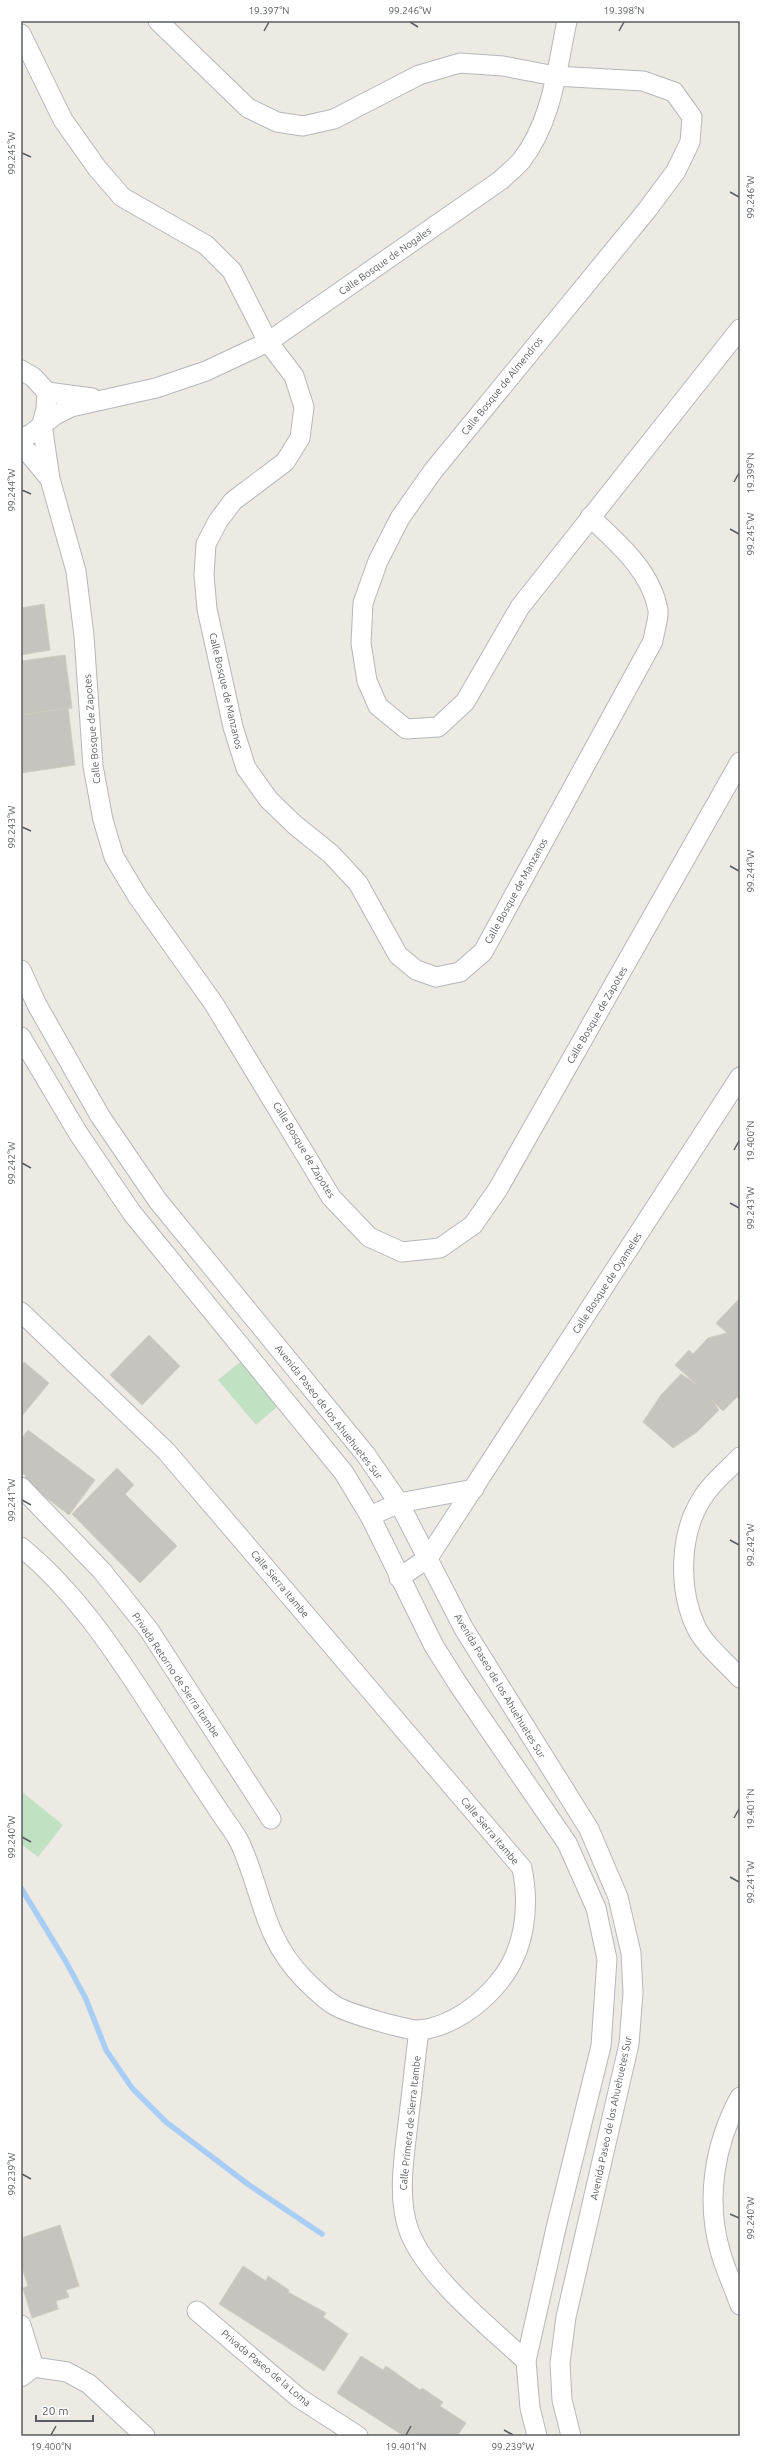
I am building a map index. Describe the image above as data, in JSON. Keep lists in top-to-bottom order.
{
  "streets": {
    "street": [
      "Calle Bosque de Nogales",
      "Calle Bosque de Almendros",
      "Calle Bosque de Manzanos",
      "Calle Bosque de Zapotes",
      "Calle Bosque de Oyameles",
      "Avenida Paseo de los Ahuehuetes Sur",
      "Calle Sierra Itambe",
      "Privada Retorno de Sierra Itambe",
      "Calle Primera de Sierra Itambe",
      "Privada Paseo de la Loma"
    ]
  },
  "crossings": [
    ["Calle Bosque de Nogales", "Calle Bosque de Almendros"],
    ["Calle Bosque de Nogales", "Calle Bosque de Manzanos"],
    ["Calle Bosque de Nogales", "Calle Bosque de Zapotes"],
    ["Calle Bosque de Almendros", "Calle Bosque de Manzanos"],
    ["Calle Bosque de Oyameles", "Avenida Paseo de los Ahuehuetes Sur"],
    ["Calle Sierra Itambe", "Calle Primera de Sierra Itambe"]
  ],
  "scale_bar": "20 m",
  "coordinates": [
    "19.397°N",
    "99.246°W",
    "19.398°N",
    "99.245°W",
    "19.399°N",
    "99.244°W",
    "99.243°W",
    "19.400°N",
    "99.242°W",
    "99.241°W",
    "19.401°N",
    "99.240°W",
    "99.239°W"
  ]
}
